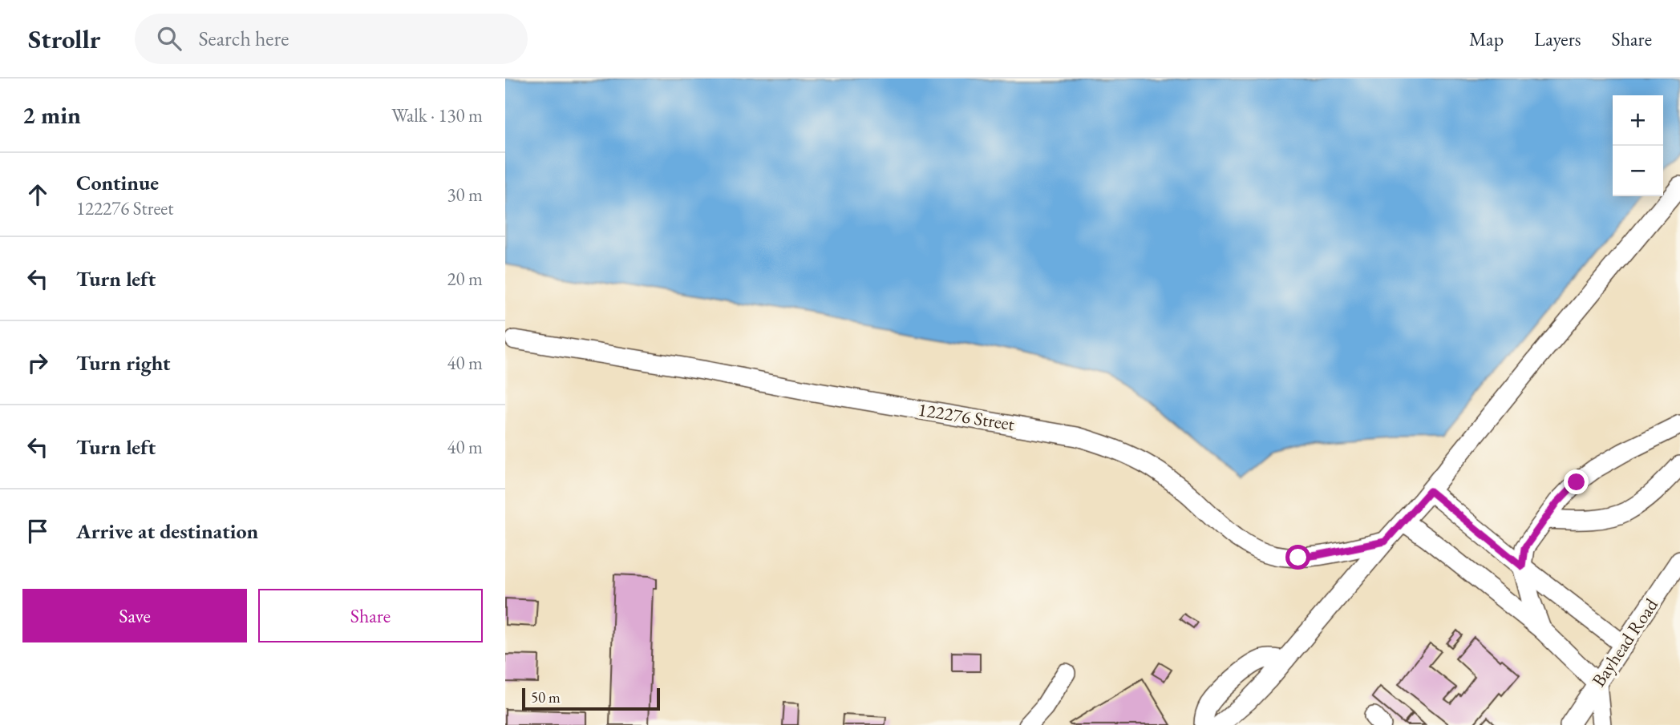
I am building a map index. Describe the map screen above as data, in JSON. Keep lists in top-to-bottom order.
{
  "streets": {
    "street": ["122276 Street", "Bayhead Road"]
  },
  "scale_bar": "50 m",
  "page": {
    "header": "Strollr",
    "search": "Search here",
    "nav": ["Map", "Layers", "Share"],
    "heading": ["2 min", "Walk · 130 m"],
    "map_buttons": ["+", "−"],
    "list": [
      ["Continue", "122276 Street", "30 m"],
      ["Turn left", "20 m"],
      ["Turn right", "40 m"],
      ["Turn left", "40 m"],
      "Arrive at destination"
    ],
    "buttons": ["Save", "Share"],
    "scale": "50 m"
  }
}
